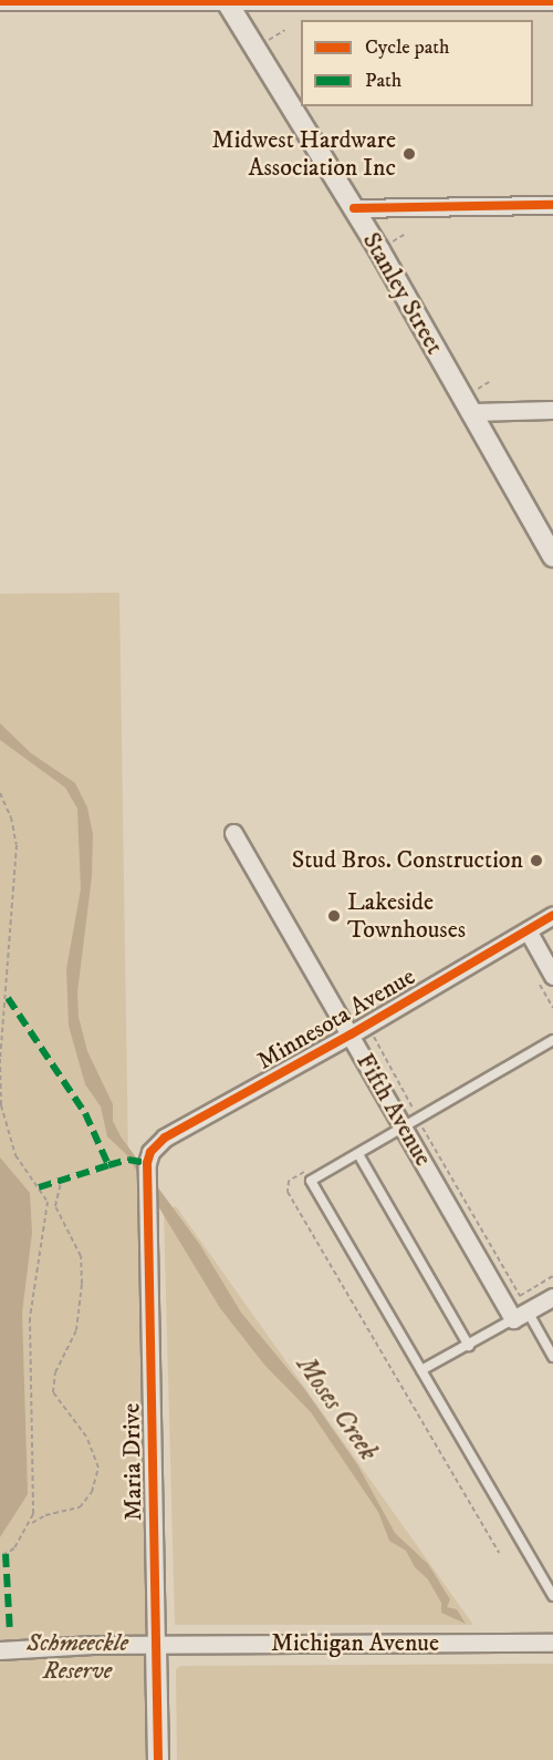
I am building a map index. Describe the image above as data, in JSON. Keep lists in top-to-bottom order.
{
  "streets": {
    "street": [
      "Stanley Street",
      "Minnesota Avenue",
      "Fifth Avenue",
      "Maria Drive",
      "Michigan Avenue"
    ]
  },
  "crossings": [
    ["Minnesota Avenue", "Fifth Avenue"],
    ["Minnesota Avenue", "Maria Drive"],
    ["Maria Drive", "Michigan Avenue"]
  ],
  "water": ["Moses Creek"],
  "parks": ["Schmeeckle Reserve"],
  "places": ["Midwest Hardware Association Inc", "Stud Bros. Construction", "Lakeside Townhouses"],
  "legend": ["Cycle path", "Path"]
}
